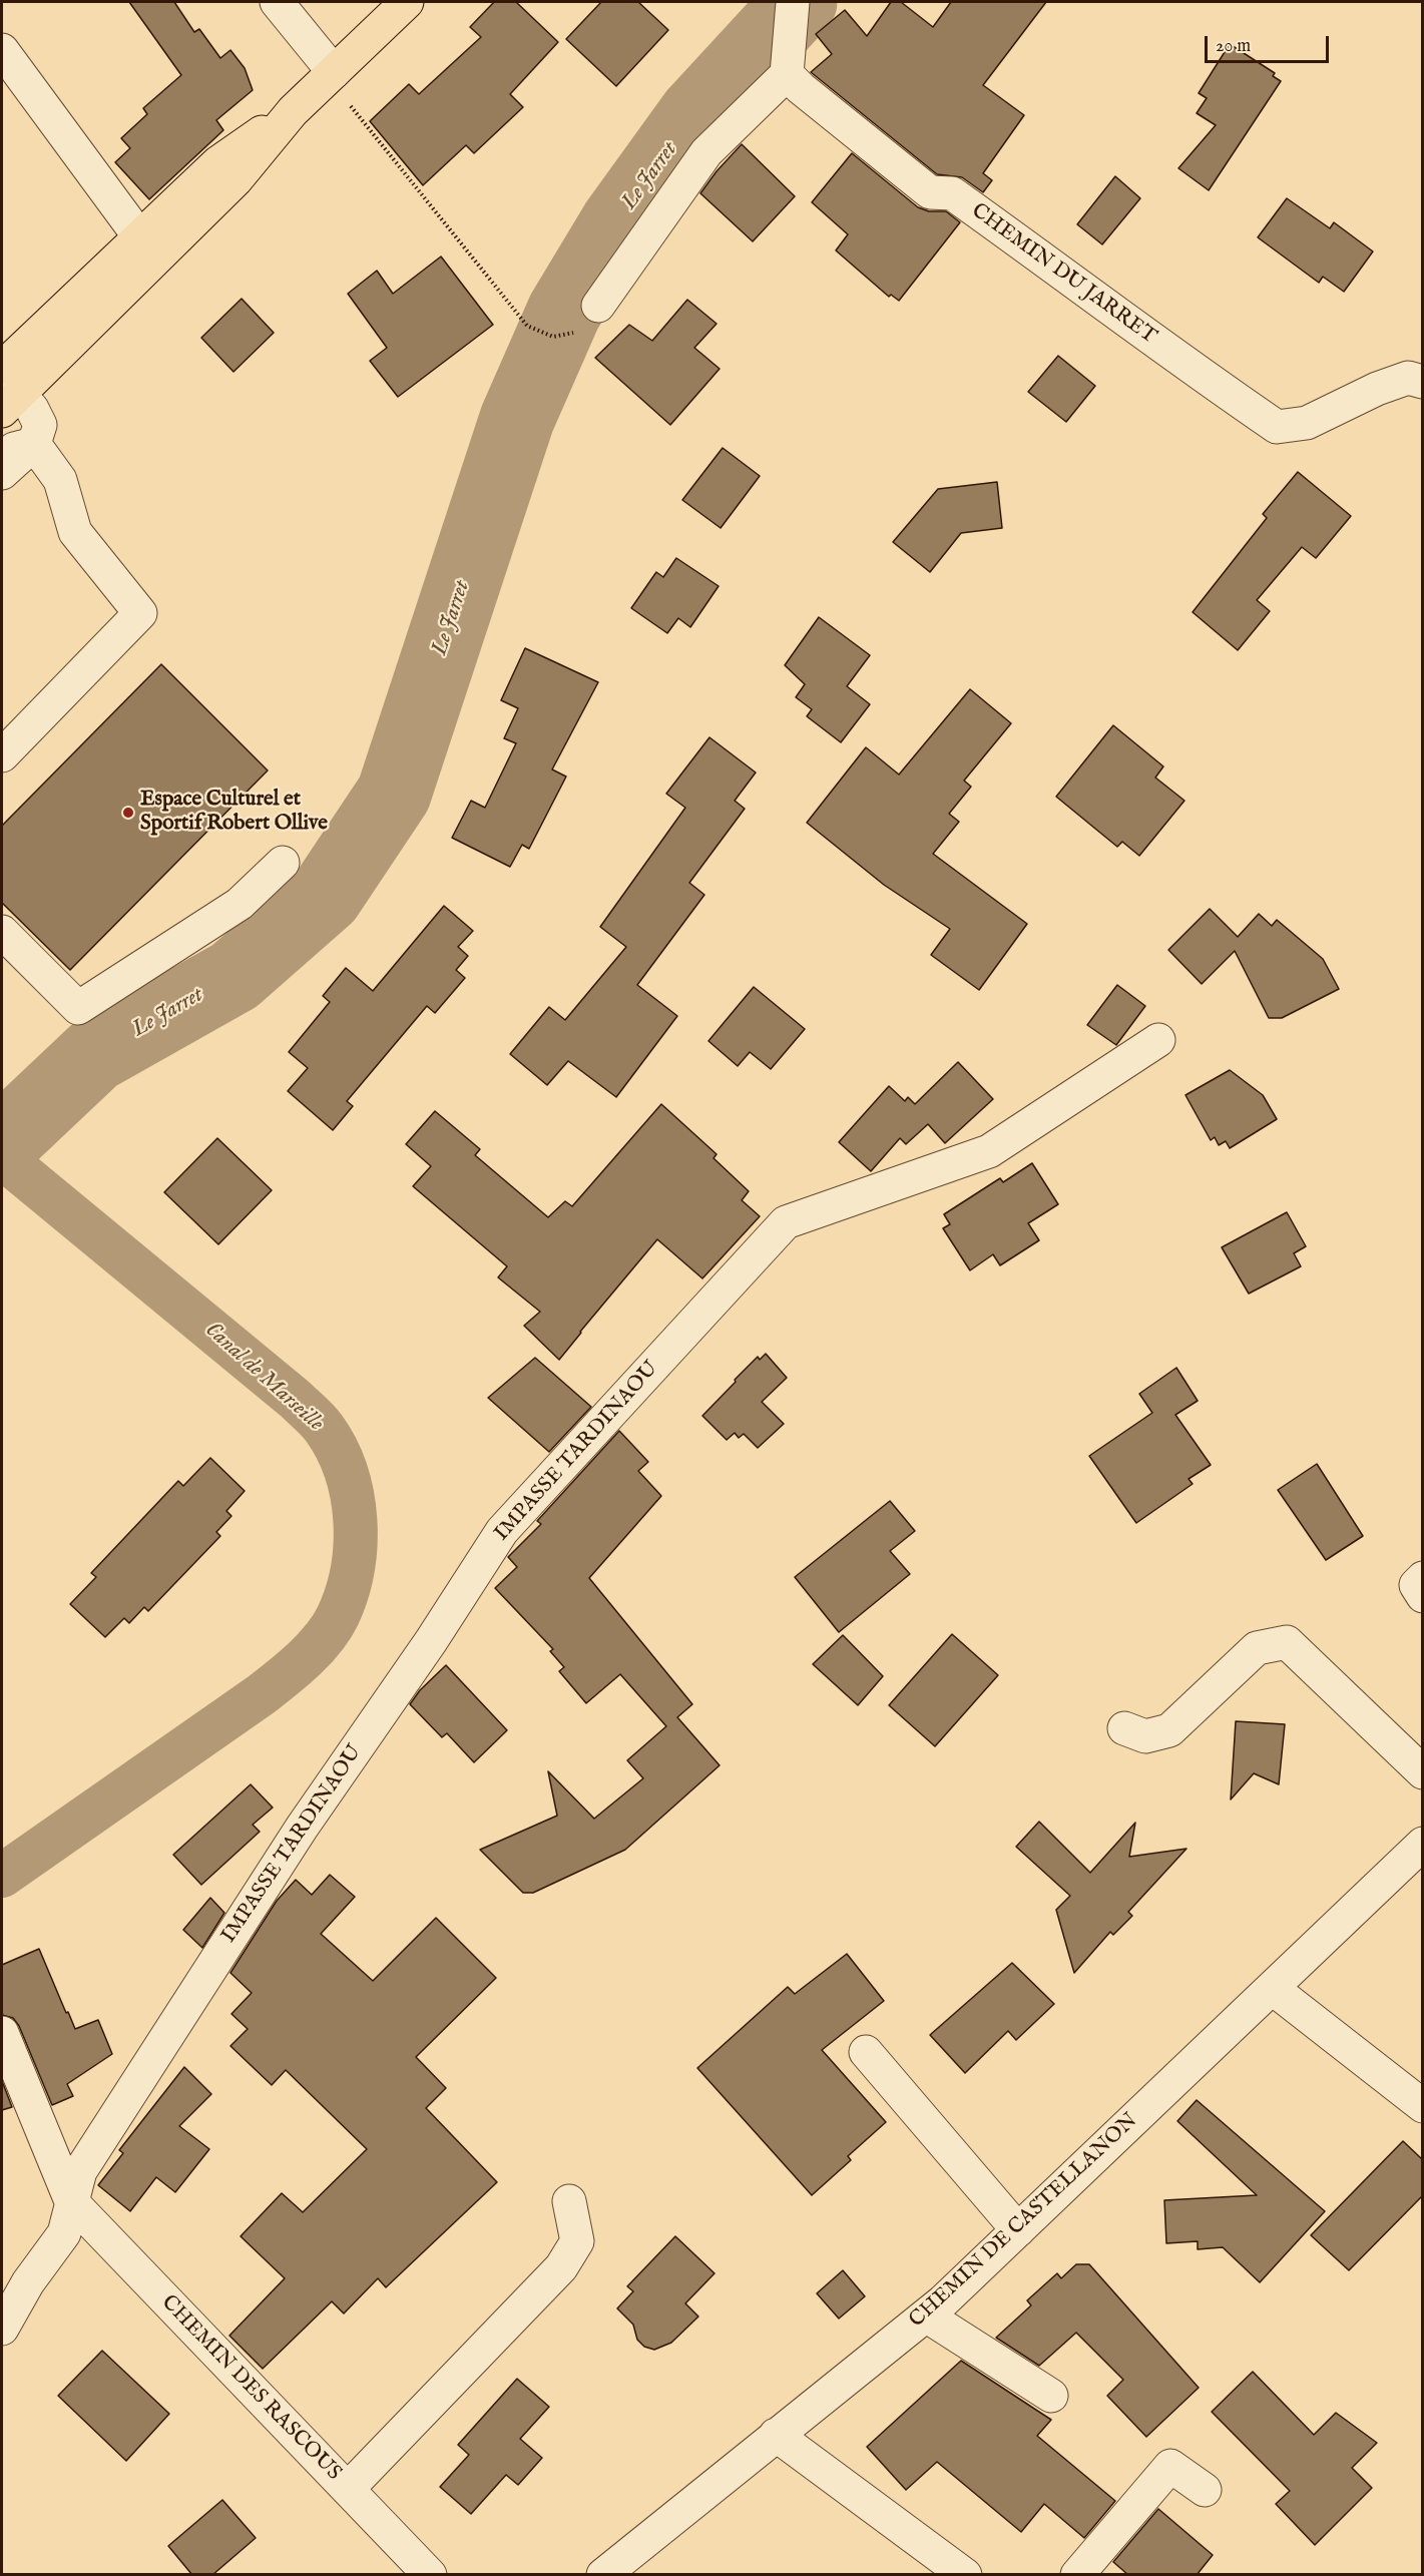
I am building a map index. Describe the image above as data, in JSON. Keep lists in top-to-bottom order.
{
  "streets": {
    "street": [
      "CHEMIN DU JARRET",
      "IMPASSE TARDINAOU",
      "CHEMIN DE CASTELLANON",
      "CHEMIN DES RASCOUS"
    ]
  },
  "crossings": [
    ["IMPASSE TARDINAOU", "CHEMIN DES RASCOUS"]
  ],
  "water": ["Le Jarret", "Canal de Marseille"],
  "places": ["Espace Culturel et Sportif Robert Ollive"],
  "scale_bar": "20 m"
}
